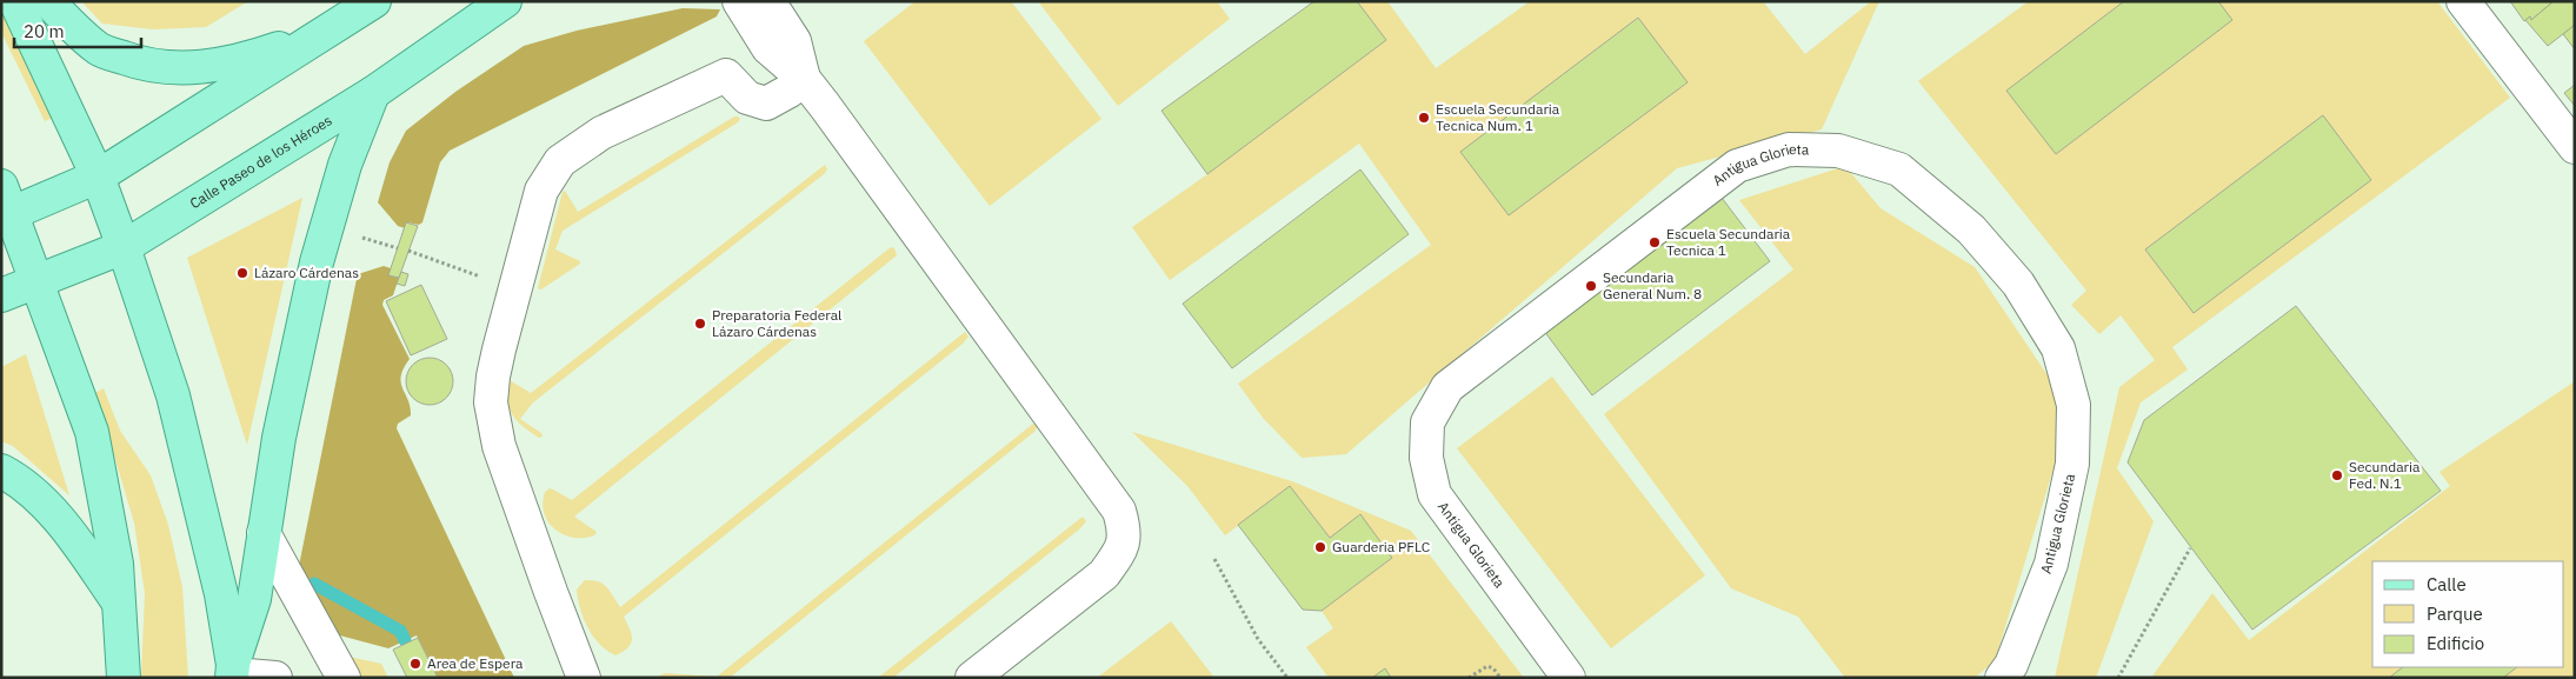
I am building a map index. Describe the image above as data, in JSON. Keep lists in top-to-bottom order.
{
  "streets": {
    "main road": ["Calle Paseo de los Héroes"],
    "street": ["Antigua Glorieta"]
  },
  "places": [
    "Escuela Secundaria Tecnica Num. 1",
    "Escuela Secundaria Tecnica 1",
    "Lázaro Cárdenas",
    "Secundaria General Num. 8",
    "Preparatoria Federal Lázaro Cárdenas",
    "Secundaria Fed. N.1",
    "Guarderia PFLC",
    "Area de Espera"
  ],
  "legend": ["Calle", "Parque", "Edificio"],
  "scale_bar": "20 m"
}
